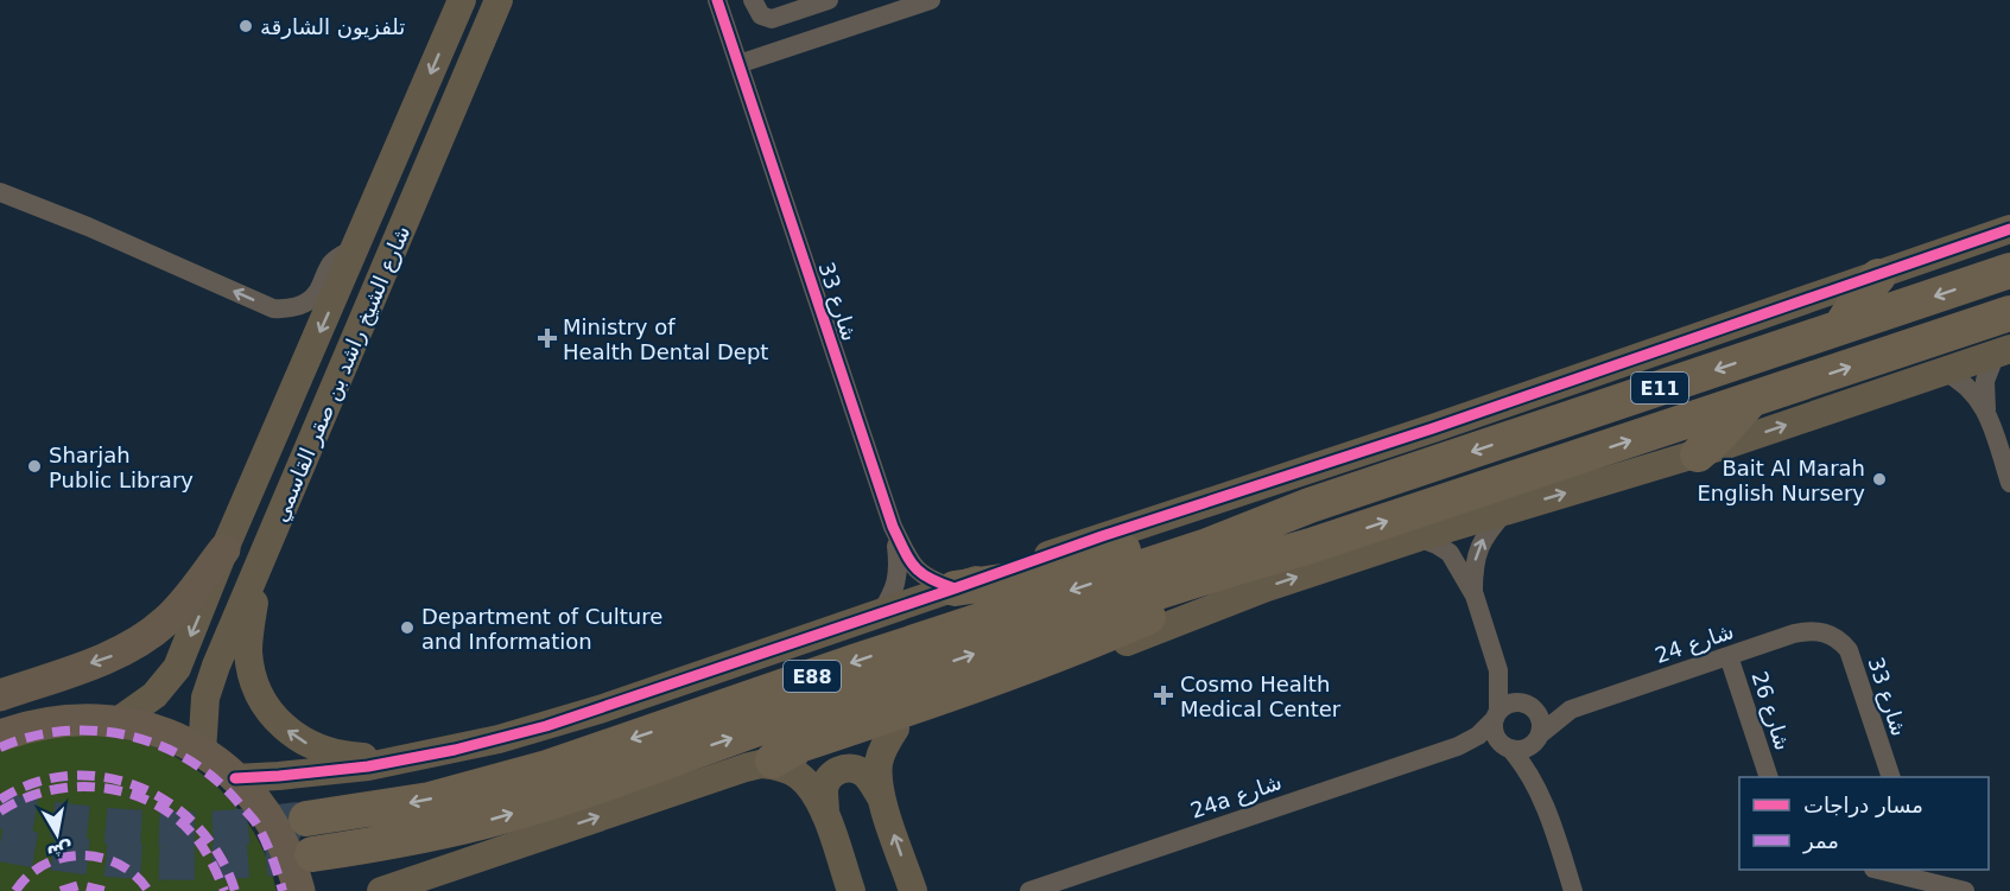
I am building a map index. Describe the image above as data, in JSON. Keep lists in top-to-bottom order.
{
  "streets": {
    "highway": ["E11", "E88"],
    "street": [
      "شارع 33",
      "شارع الشيخ راشد بن صقر القاسمي",
      "شارع 24",
      "شارع 26",
      "24a شارع"
    ]
  },
  "crossings": [
    ["شارع 33", "شارع 24"],
    ["E11", "E88"],
    ["شارع 24", "شارع 26"],
    ["شارع 24", "24a شارع"]
  ],
  "places": {
    "other": [
      "تلفزيون الشارقة",
      "Sharjah Public Library",
      "Bait Al Marah English Nursery",
      "Department of Culture and Information"
    ],
    "health": ["Ministry of Health Dental Dept", "Cosmo Health Medical Center"]
  },
  "legend": ["مسار دراجات", "ممر"],
  "north": "bottom"
}
